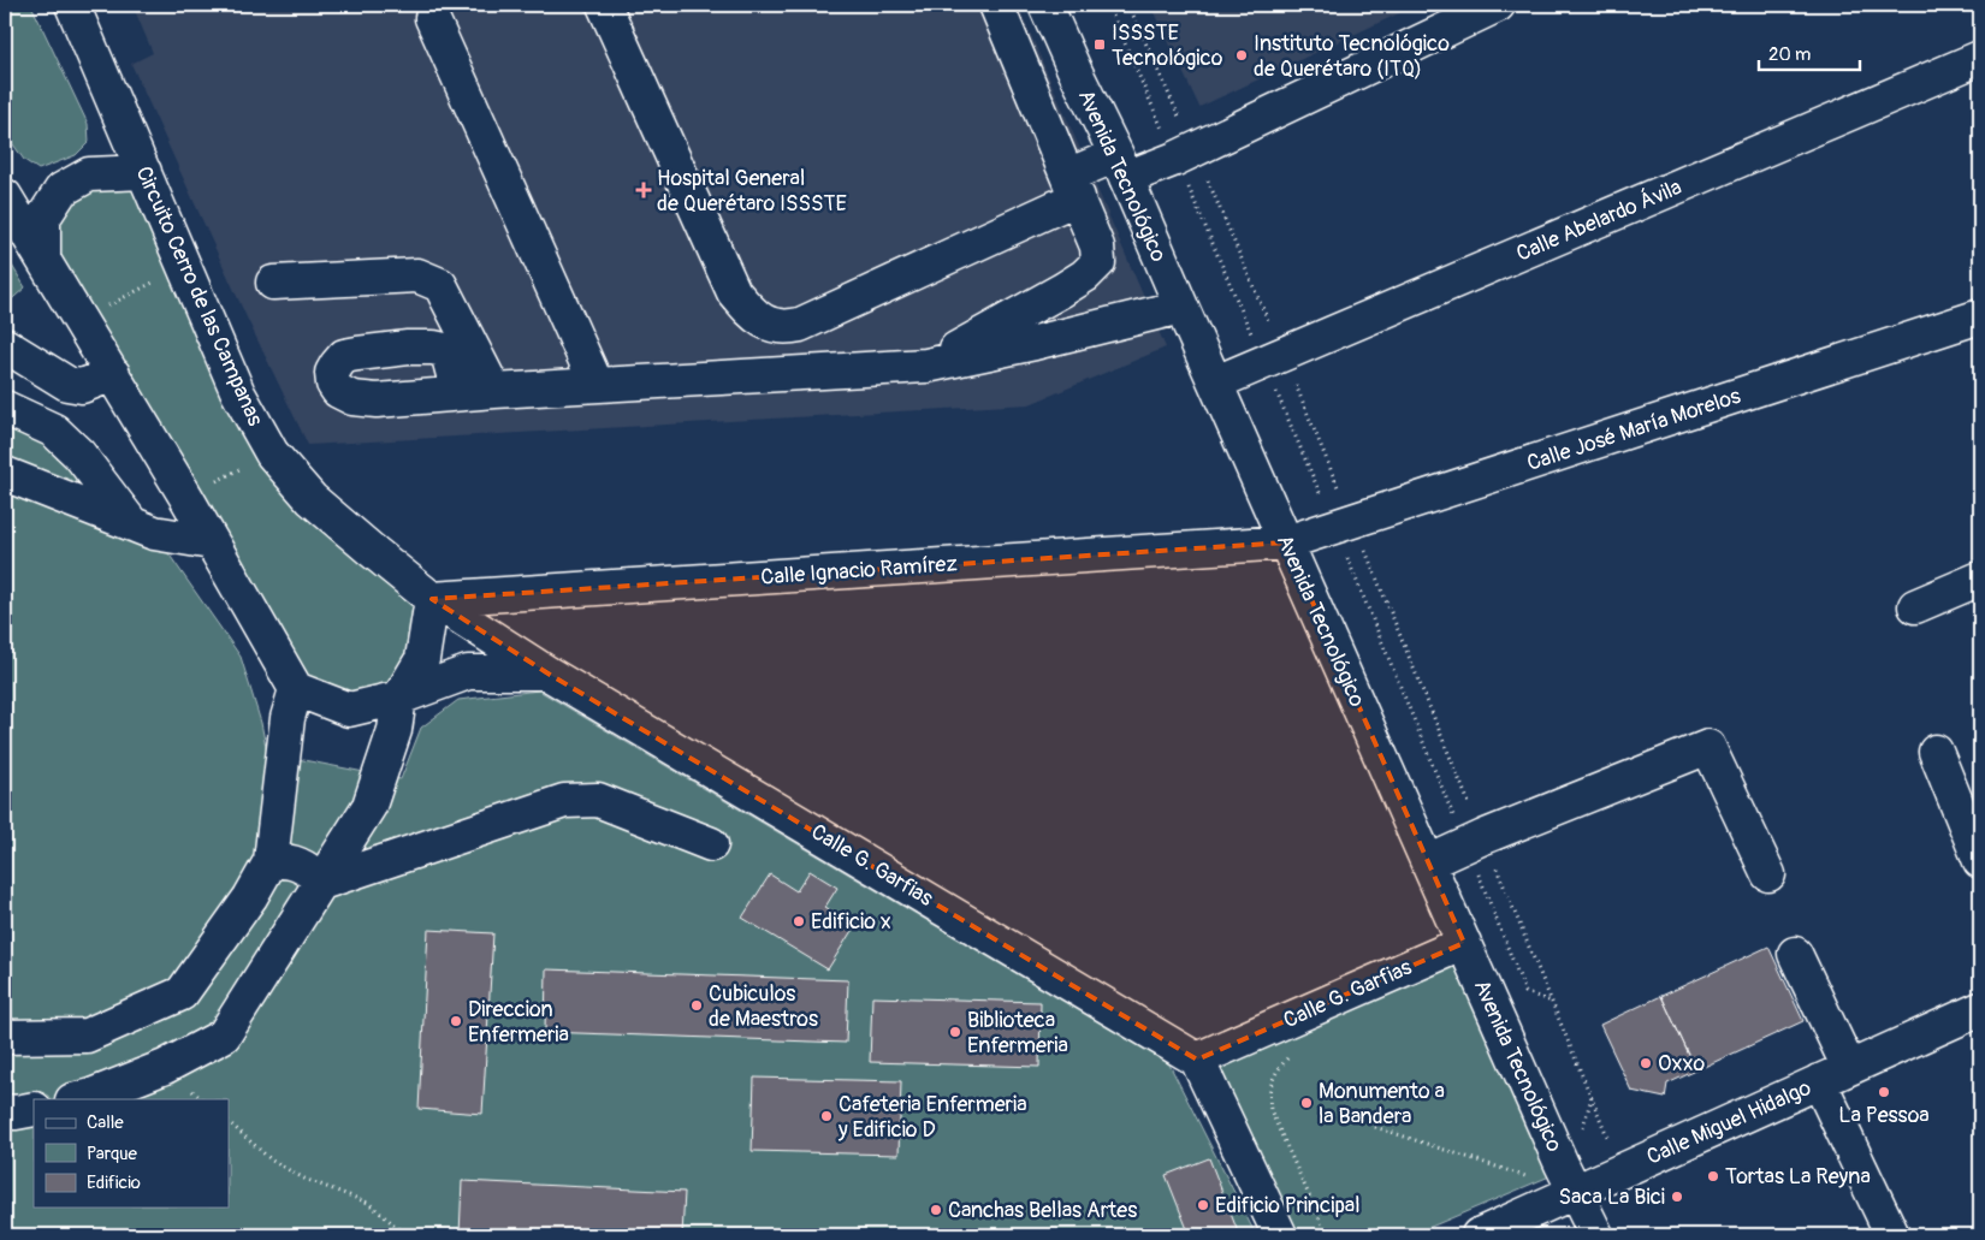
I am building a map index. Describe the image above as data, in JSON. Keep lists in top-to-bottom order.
{
  "streets": {
    "street": [
      "Avenida Tecnológico",
      "Calle Abelardo Ávila",
      "Circuito Cerro de las Campanas",
      "Calle José María Morelos",
      "Calle Ignacio Ramírez",
      "Calle G. Garfias",
      "Calle Miguel Hidalgo"
    ]
  },
  "crossings": [
    ["Avenida Tecnológico", "Calle Abelardo Ávila"],
    ["Avenida Tecnológico", "Calle José María Morelos"],
    ["Avenida Tecnológico", "Calle Ignacio Ramírez"],
    ["Avenida Tecnológico", "Calle G. Garfias"],
    ["Avenida Tecnológico", "Calle Miguel Hidalgo"],
    ["Circuito Cerro de las Campanas", "Calle Ignacio Ramírez"],
    ["Circuito Cerro de las Campanas", "Calle G. Garfias"],
    ["Calle José María Morelos", "Calle Ignacio Ramírez"],
    ["Calle Ignacio Ramírez", "Calle G. Garfias"]
  ],
  "places": {
    "transit": ["ISSSTE Tecnológico"],
    "other": [
      "Instituto Tecnológico de Querétaro (ITQ)",
      "Edificio x",
      "Cubiculos de Maestros",
      "Direccion Enfermeria",
      "Biblioteca Enfermeria",
      "Oxxo",
      "La Pessoa",
      "Monumento a la Bandera",
      "Cafeteria Enfermeria y Edificio D",
      "Tortas La Reyna",
      "Saca La Bici",
      "Edificio Principal",
      "Canchas Bellas Artes"
    ],
    "health": ["Hospital General de Querétaro ISSSTE"]
  },
  "legend": ["Calle", "Parque", "Edificio"],
  "scale_bar": "20 m"
}
